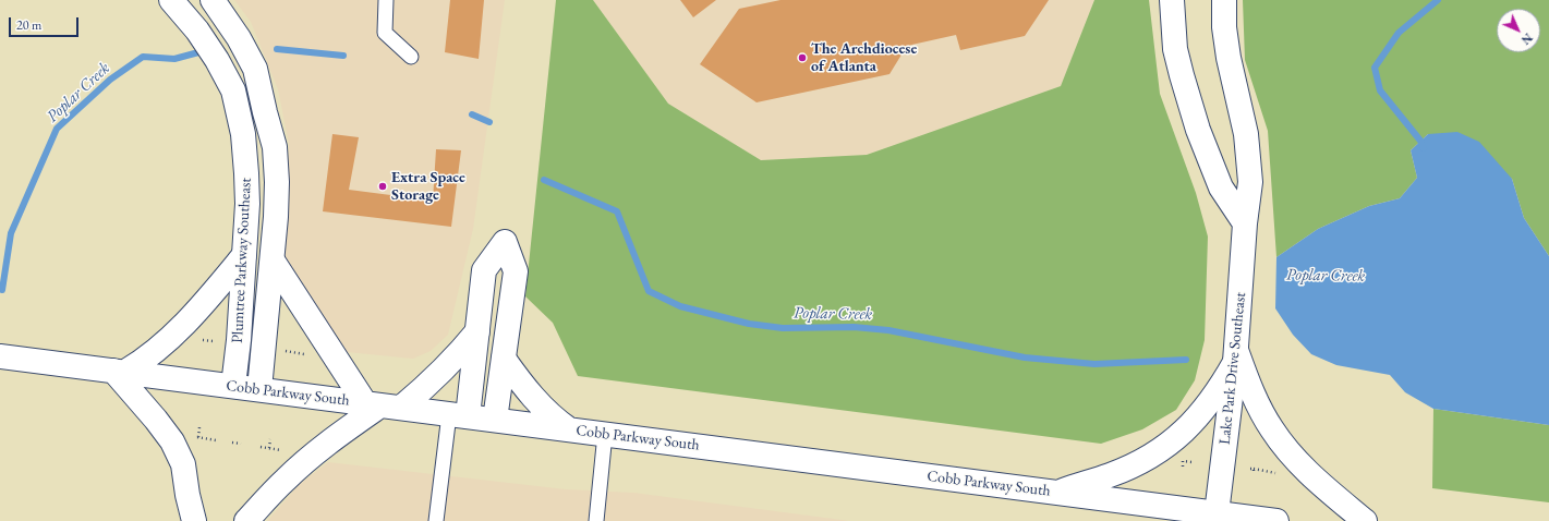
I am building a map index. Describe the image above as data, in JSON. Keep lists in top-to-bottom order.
{
  "streets": {
    "main road": ["Plumtree Parkway Southeast", "Lake Park Drive Southeast", "Cobb Parkway South"]
  },
  "crossings": [
    ["Plumtree Parkway Southeast", "Cobb Parkway South"],
    ["Lake Park Drive Southeast", "Cobb Parkway South"]
  ],
  "water": ["Poplar Creek"],
  "places": ["The Archdiocese of Atlanta", "Extra Space Storage"],
  "scale_bar": "20 m",
  "north": "bottom right"
}
